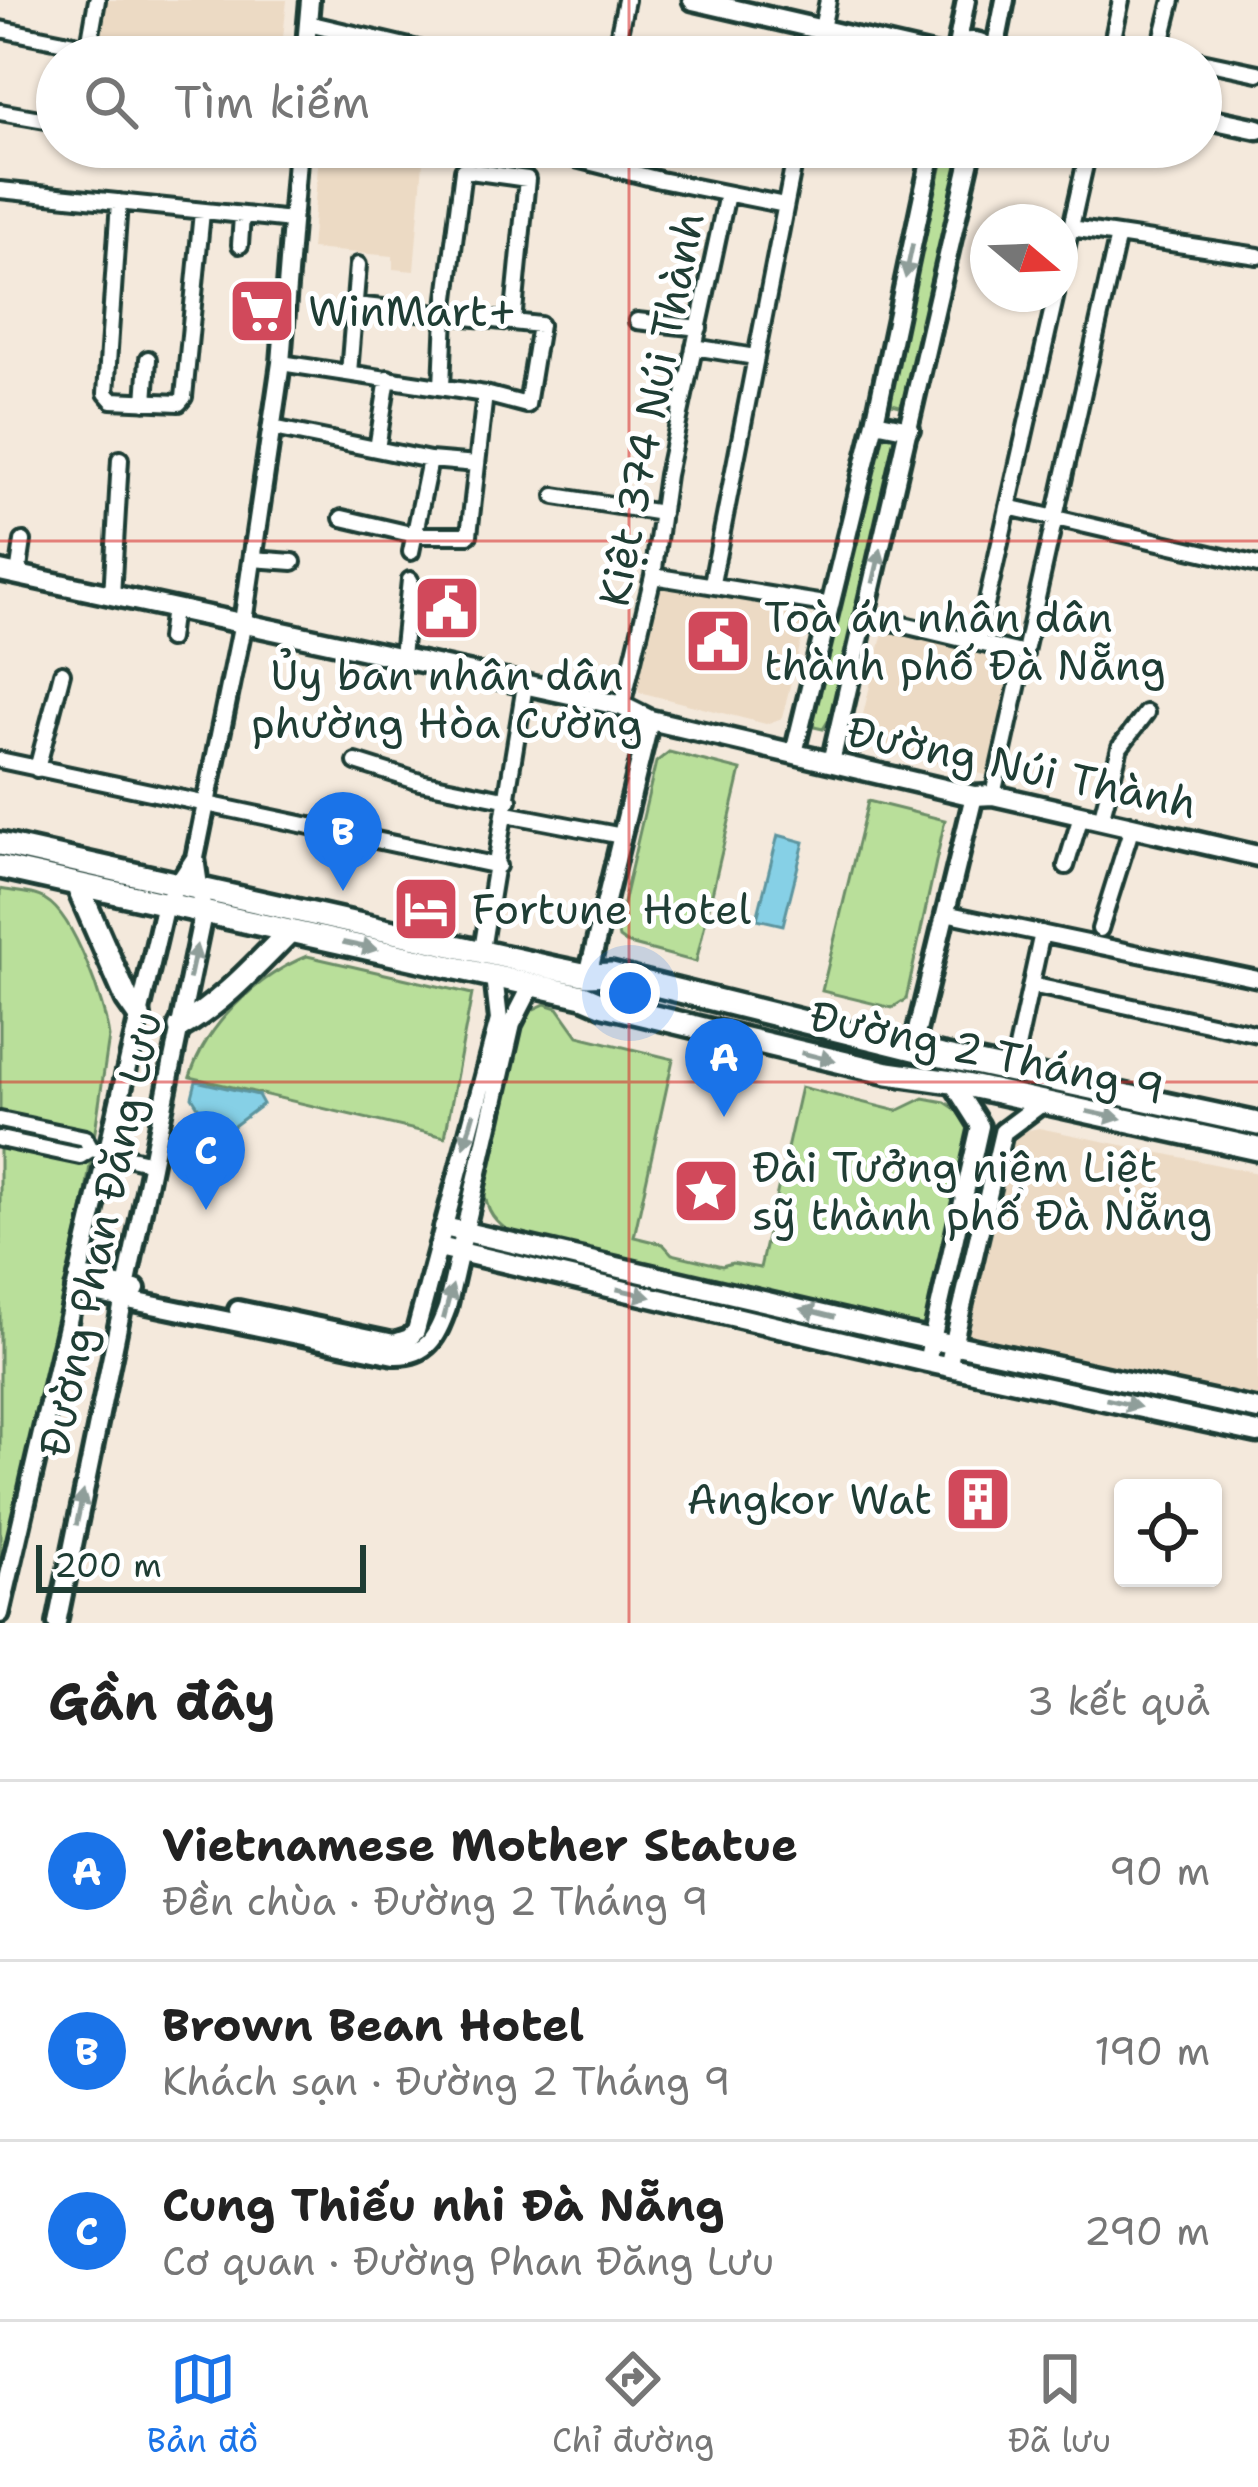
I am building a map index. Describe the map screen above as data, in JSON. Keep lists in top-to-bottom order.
{
  "streets": {
    "main road": ["Đường Núi Thành", "Đường 2 Tháng 9"],
    "street": ["Kiệt 374 Núi Thành", "Đường Phan Đăng Lưu"]
  },
  "crossings": [
    ["Kiệt 374 Núi Thành", "Đường Núi Thành"],
    ["Đường Núi Thành", "Đường Phan Đăng Lưu"],
    ["Đường 2 Tháng 9", "Đường Phan Đăng Lưu"]
  ],
  "places": {
    "supermarket": ["WinMart+"],
    "public building": ["Ủy ban nhân dân phường Hòa Cường", "Toà án nhân dân thành phố Đà Nẵng"],
    "hotel": ["Fortune Hotel"],
    "place": ["Đài Tưởng niệm Liệt sỹ thành phố Đà Nẵng"],
    "building": ["Angkor Wat"]
  },
  "scale_bar": "200 m",
  "north": "right",
  "page": {
    "search": "Tìm kiếm",
    "pins": ["B", "A", "C"],
    "scale": "200 m",
    "heading": ["Gần đây", "3 kết quả"],
    "list": [
      {
        "mark": "A",
        "name": "Vietnamese Mother Statue",
        "note": "Đền chùa · Đường 2 Tháng 9",
        "value": "90 m"
      },
      {
        "mark": "B",
        "name": "Brown Bean Hotel",
        "note": "Khách sạn · Đường 2 Tháng 9",
        "value": "190 m"
      },
      {
        "mark": "C",
        "name": "Cung Thiếu nhi Đà Nẵng",
        "note": "Cơ quan · Đường Phan Đăng Lưu",
        "value": "290 m"
      }
    ],
    "nav": ["Bản đồ", "Chỉ đường", "Đã lưu"]
  }
}
